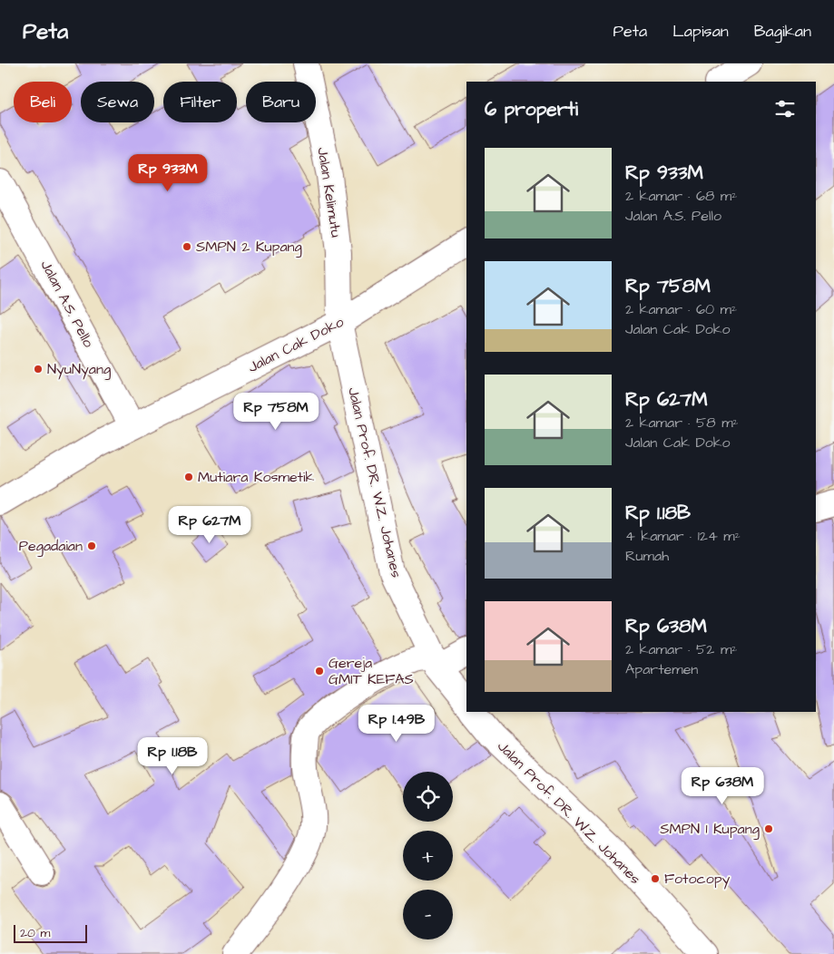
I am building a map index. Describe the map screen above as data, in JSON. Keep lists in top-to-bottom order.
{
  "streets": {
    "street": [
      "Jalan Kelimutu",
      "Jalan A.S. Pello",
      "Jalan Cak Doko",
      "Jalan Prof. DR. W.Z. Johanes"
    ]
  },
  "crossings": [
    ["Jalan Kelimutu", "Jalan Cak Doko"],
    ["Jalan Kelimutu", "Jalan Prof. DR. W.Z. Johanes"],
    ["Jalan A.S. Pello", "Jalan Cak Doko"],
    ["Jalan Cak Doko", "Jalan Prof. DR. W.Z. Johanes"]
  ],
  "places": [
    "SMPN 2 Kupang",
    "NyuNyang",
    "Mutiara Kosmetik",
    "Pegadaian",
    "Gereja GMIT KEFAS",
    "SMPN 1 Kupang",
    "Fotocopy"
  ],
  "scale_bar": "20 m",
  "page": {
    "header": "Peta",
    "nav": ["Peta", "Lapisan", "Bagikan"],
    "chip": [
      "Beli",
      "Sewa",
      "Filter",
      "Baru"
    ],
    "heading": "6 properti",
    "list": [
      {
        "name": "Rp 933M",
        "note": "2 kamar · 68 m² · Jalan A.S. Pello"
      },
      {
        "name": "Rp 758M",
        "note": "2 kamar · 60 m² · Jalan Cak Doko"
      },
      {
        "name": "Rp 627M",
        "note": "2 kamar · 58 m² · Jalan Cak Doko"
      },
      {
        "name": "Rp 1.18B",
        "note": "4 kamar · 124 m² · Rumah"
      },
      {
        "name": "Rp 638M",
        "note": "2 kamar · 52 m² · Apartemen"
      }
    ],
    "price": [
      "Rp 933M",
      "Rp 758M",
      "Rp 627M",
      "Rp 1.49B",
      "Rp 1.18B",
      "Rp 638M"
    ],
    "map_buttons": ["+", "−"],
    "scale": "20 m"
  }
}
